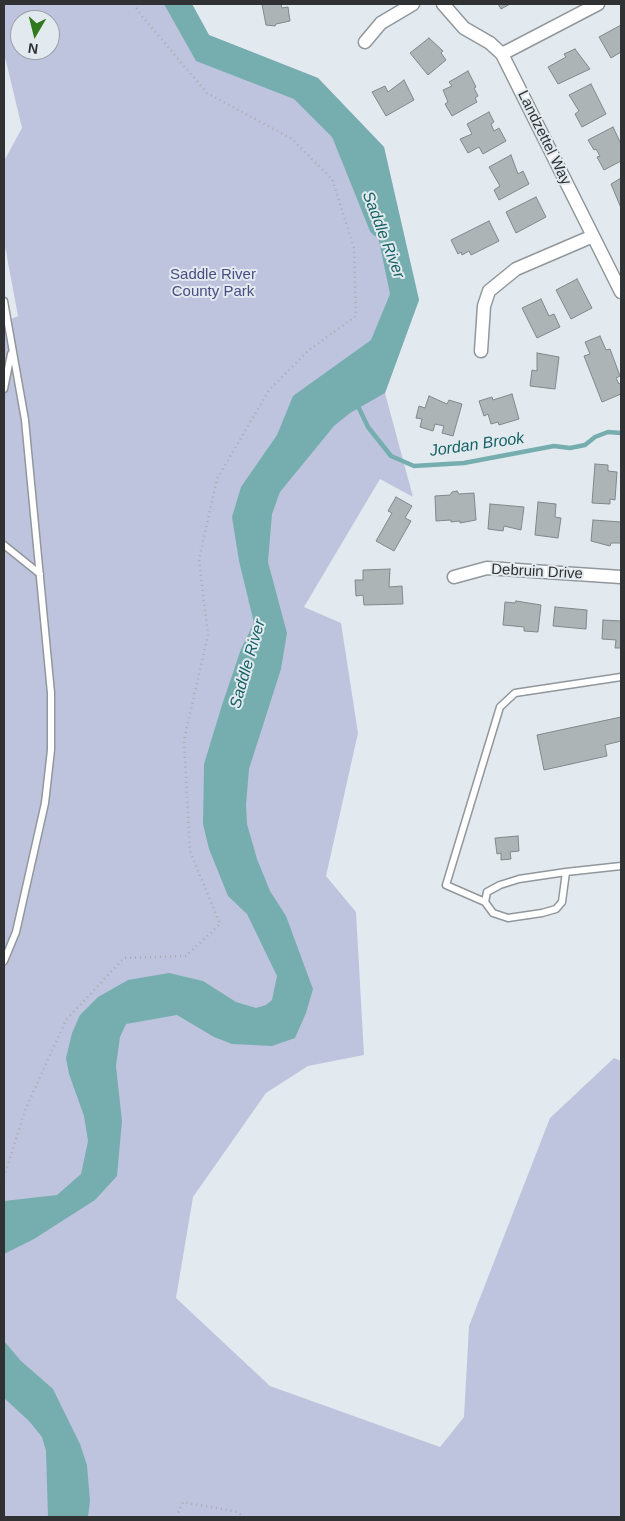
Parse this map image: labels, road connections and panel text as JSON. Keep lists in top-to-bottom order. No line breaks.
{"streets":{"street":["Landzettel Way","Debruin Drive"]},"water":["Saddle River","Jordan Brook"],"parks":["Saddle River County Park"],"north":"bottom"}
